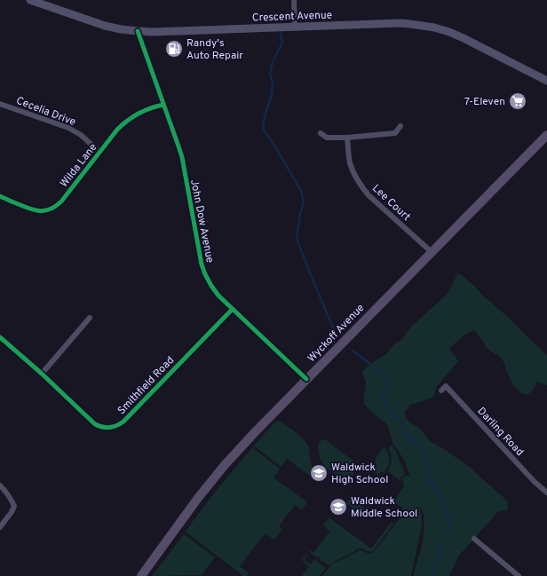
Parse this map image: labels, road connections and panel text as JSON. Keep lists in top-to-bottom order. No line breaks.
{"streets":{"main road":["Crescent Avenue","Wyckoff Avenue"],"street":["Cecelia Drive","Wilda Lane","Lee Court","John Dow Avenue","Smithfield Road","Darling Road"]},"crossings":[["Crescent Avenue","John Dow Avenue"],["Cecelia Drive","Wilda Lane"],["Wilda Lane","John Dow Avenue"],["Lee Court","Wyckoff Avenue"],["John Dow Avenue","Wyckoff Avenue"],["John Dow Avenue","Smithfield Road"]],"places":{"fuel station":["Randy's Auto Repair"],"supermarket":["7-Eleven"],"school or university":["Waldwick High School","Waldwick Middle School"]}}
